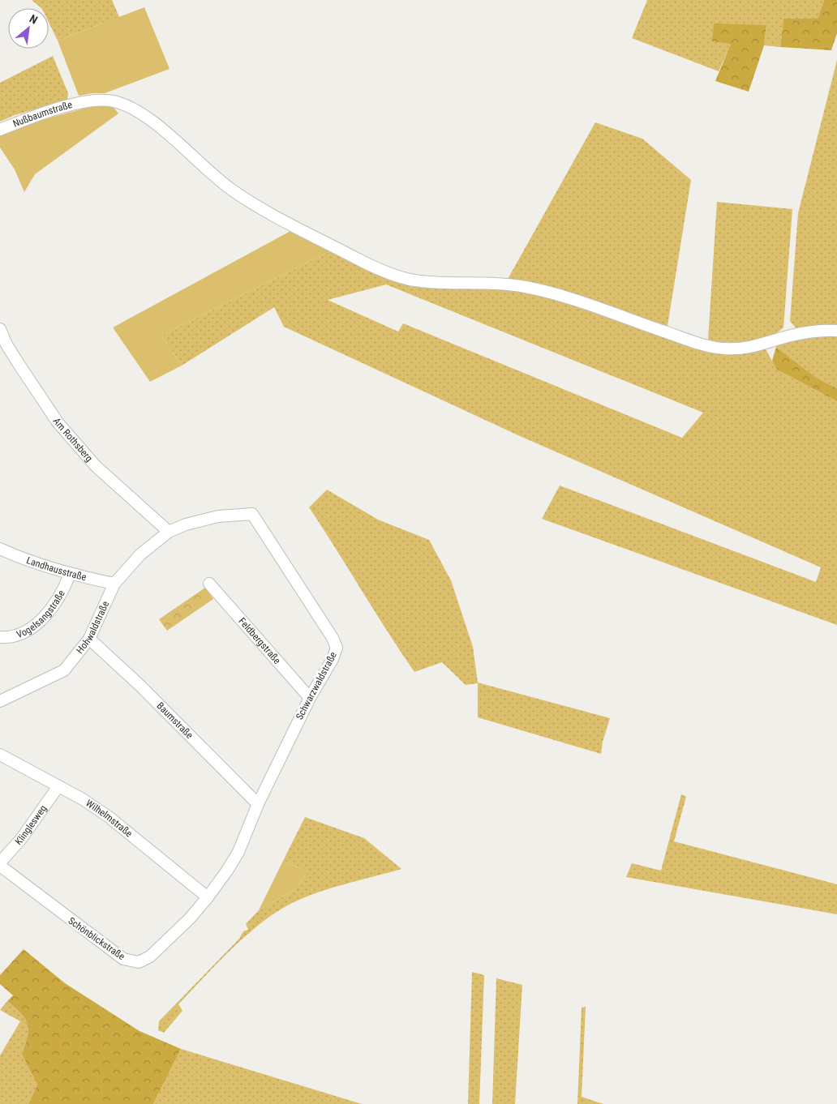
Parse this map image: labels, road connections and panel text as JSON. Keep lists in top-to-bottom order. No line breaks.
{"streets":{"street":["Nußbaumstraße","Am Rothsberg","Landhausstraße","Vogelsangstraße","Hohwaldstraße","Feldbergstraße","Schwarzwaldstraße","Baumstraße","Wilhelmstraße","Klinglesweg","Schönblickstraße"]},"crossings":[["Am Rothsberg","Hohwaldstraße"],["Am Rothsberg","Schwarzwaldstraße"],["Landhausstraße","Vogelsangstraße"],["Landhausstraße","Hohwaldstraße"],["Hohwaldstraße","Schwarzwaldstraße"],["Hohwaldstraße","Baumstraße"],["Feldbergstraße","Schwarzwaldstraße"],["Schwarzwaldstraße","Baumstraße"],["Schwarzwaldstraße","Wilhelmstraße"],["Schwarzwaldstraße","Schönblickstraße"],["Wilhelmstraße","Klinglesweg"],["Wilhelmstraße","Schönblickstraße"]],"north":"top right"}
